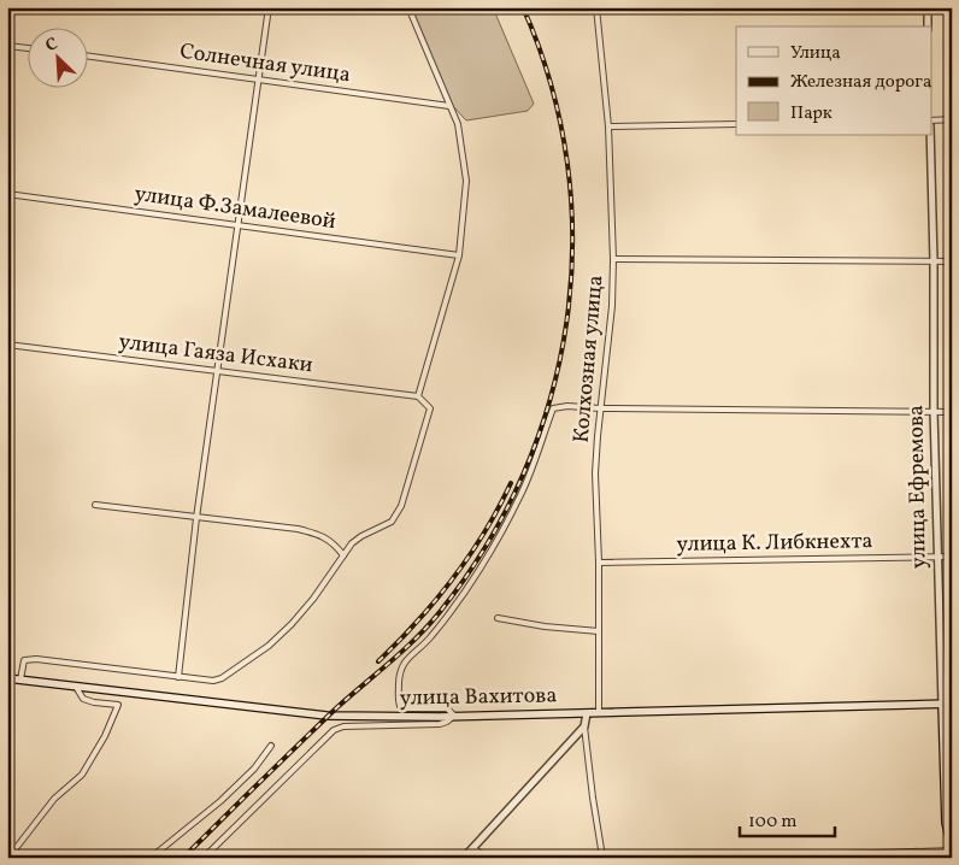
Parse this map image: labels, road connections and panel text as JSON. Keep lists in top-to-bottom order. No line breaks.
{"streets":{"main road":["улица Ефремова","улица Вахитова"],"street":["Солнечная улица","улица Ф.Замалеевой","улица Гаяза Исхаки","Колхозная улица","улица К. Либкнехта"]},"crossings":[["Колхозная улица","улица К. Либкнехта"],["Колхозная улица","улица Вахитова"],["улица Ефремова","улица К. Либкнехта"],["улица Ефремова","улица Вахитова"]],"legend":["Улица","Железная дорога","Парк"],"scale_bar":"100 m","north":"top left"}
